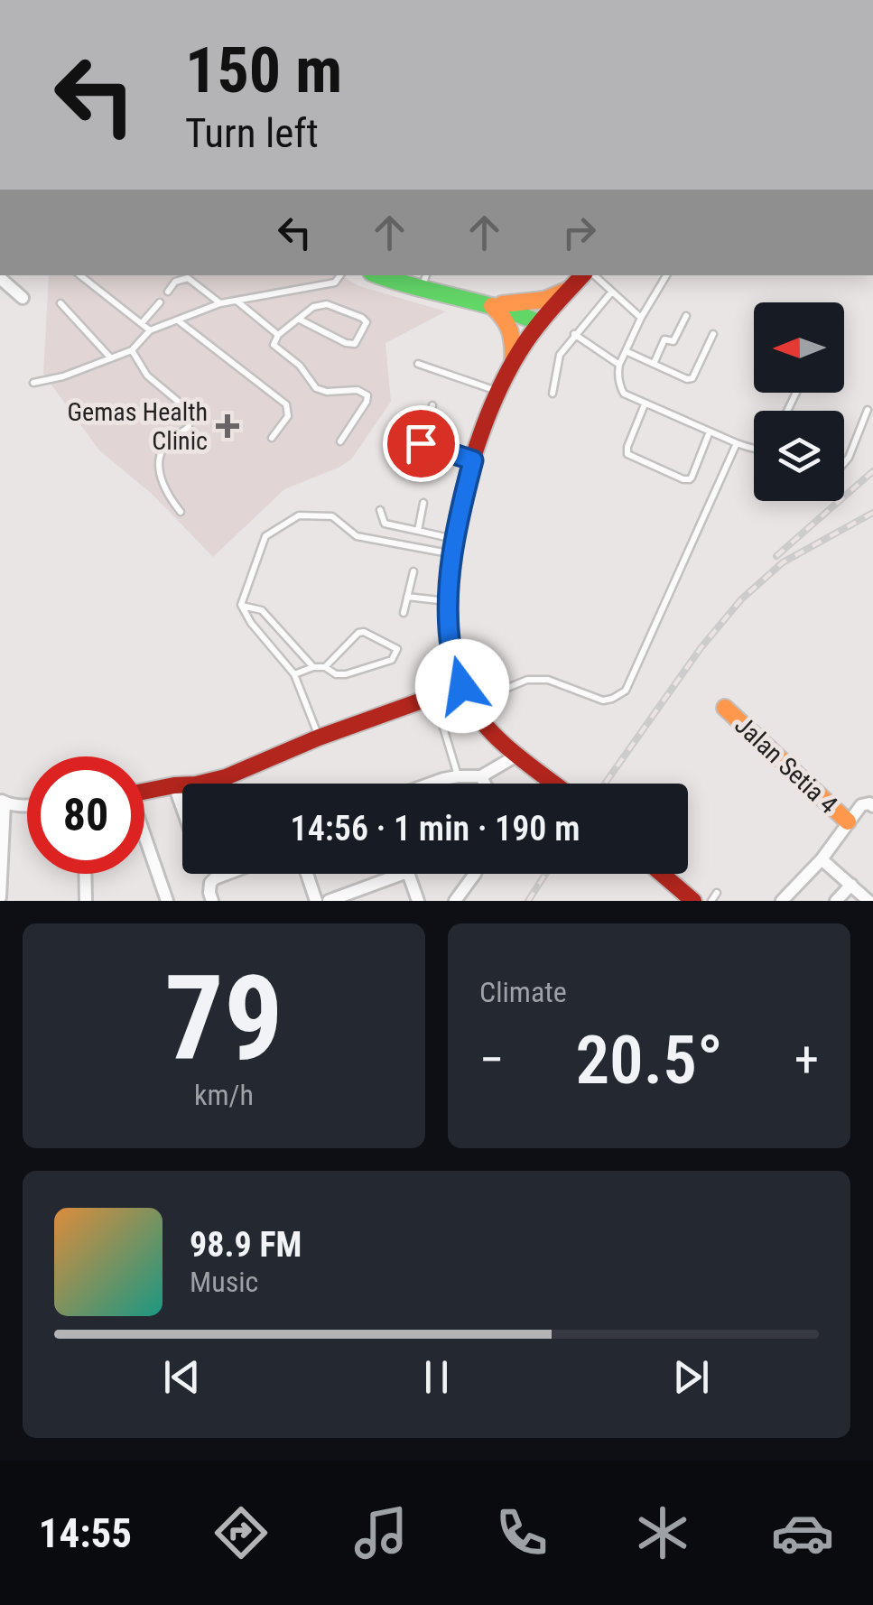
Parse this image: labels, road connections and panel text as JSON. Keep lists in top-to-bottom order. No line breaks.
{"streets":{"main road":["Jalan Setia 4"]},"places":{"health":["Gemas Health Clinic"]},"north":"left","page":{"turn":["150 m","Turn left"],"limit":"80","trip":"14:56 · 1 min · 190 m","tile":[["79","km/h"],"Climate"],"heat":["−","20.5°","+"],"song":["98.9 FM","Music"],"tabs":"14:55"}}
